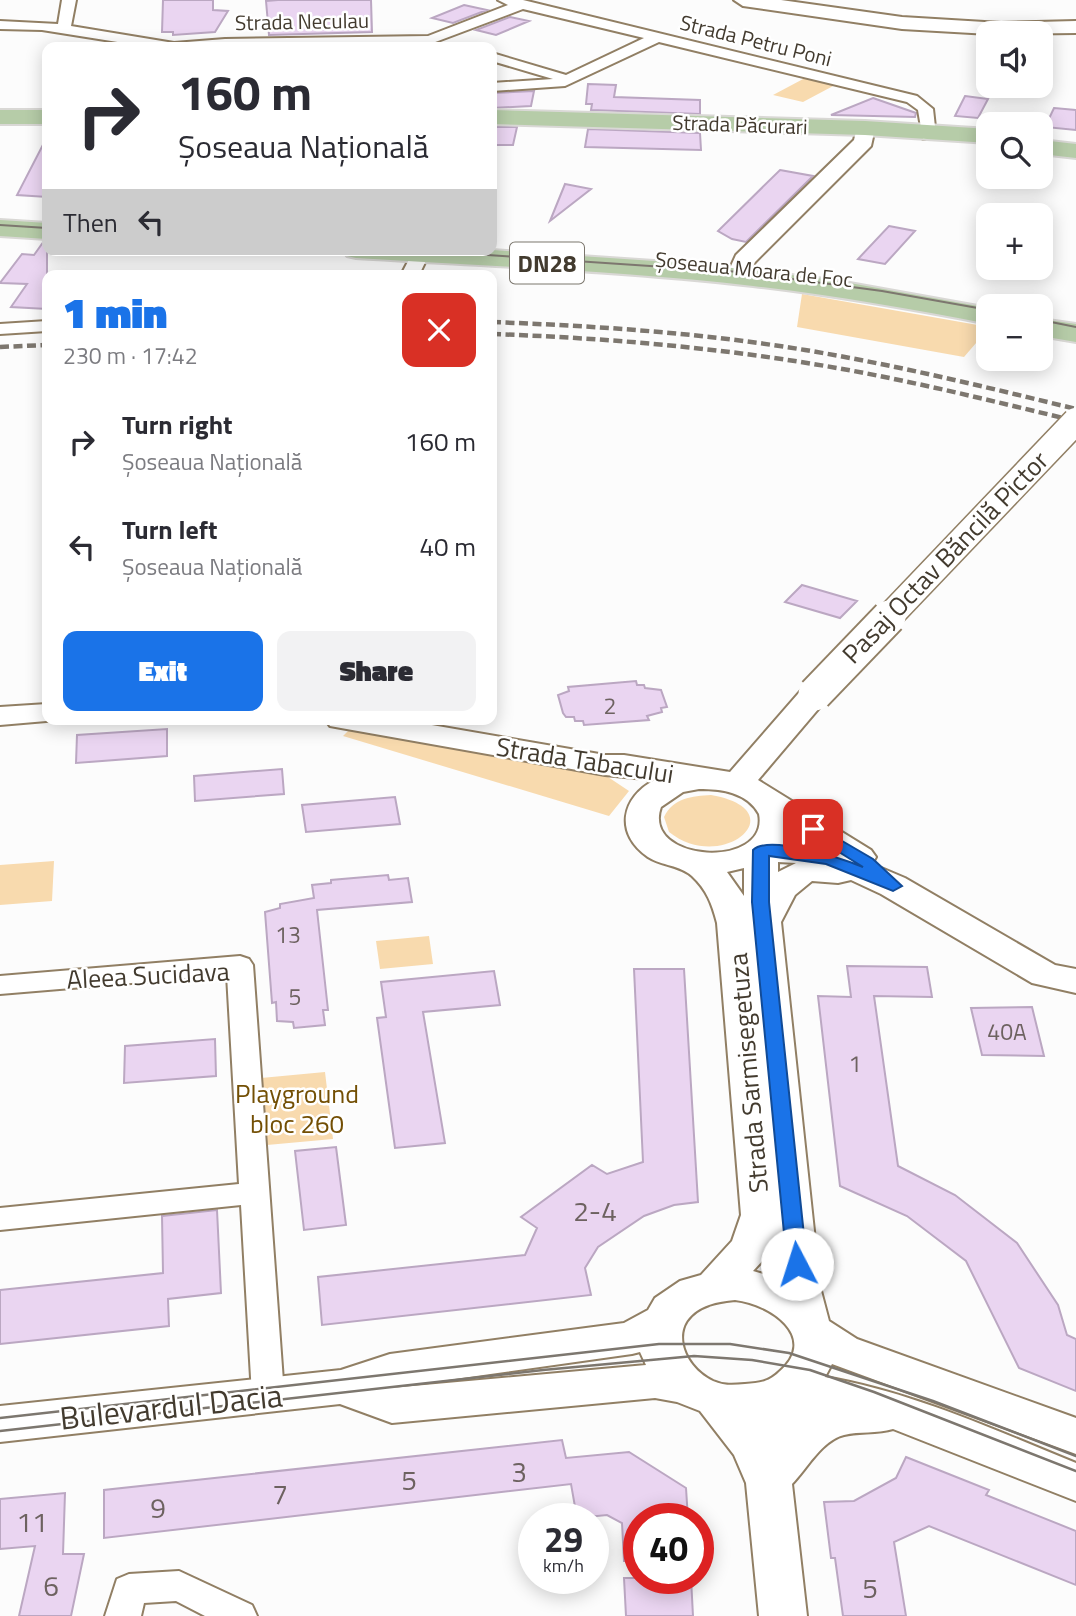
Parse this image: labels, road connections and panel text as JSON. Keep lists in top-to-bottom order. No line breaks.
{"streets":{"main road":["Strada Păcurari","DN28","Șoseaua Moara de Foc"],"street":["Strada Neculau","Strada Petru Poni","Pasaj Octav Băncilă Pictor","Strada Tabacului","Aleea Sucidava","Strada Sarmisegetuza","Bulevardul Dacia"]},"crossings":[["Strada Neculau","Strada Petru Poni"],["Strada Petru Poni","Strada Păcurari"],["DN28","Șoseaua Moara de Foc"],["Pasaj Octav Băncilă Pictor","Strada Tabacului"],["Pasaj Octav Băncilă Pictor","Strada Sarmisegetuza"],["Strada Tabacului","Strada Sarmisegetuza"],["Aleea Sucidava","Bulevardul Dacia"]],"parks":["Playground bloc 260"],"house_numbers":["2","13","5","40A","1","2-4","3","5","7","9","11","6","5"],"page":{"map_buttons":["+","−"],"turn":["160 m","Șoseaua Națională"],"then":"Then","heading":["1 min","230 m · 17:42"],"list":[{"name":"Turn right","note":"Șoseaua Națională","value":"160 m"},{"name":"Turn left","note":"Șoseaua Națională","value":"40 m"}],"buttons":["Exit","Share"],"speed":"29 km/h","limit":"40"}}
